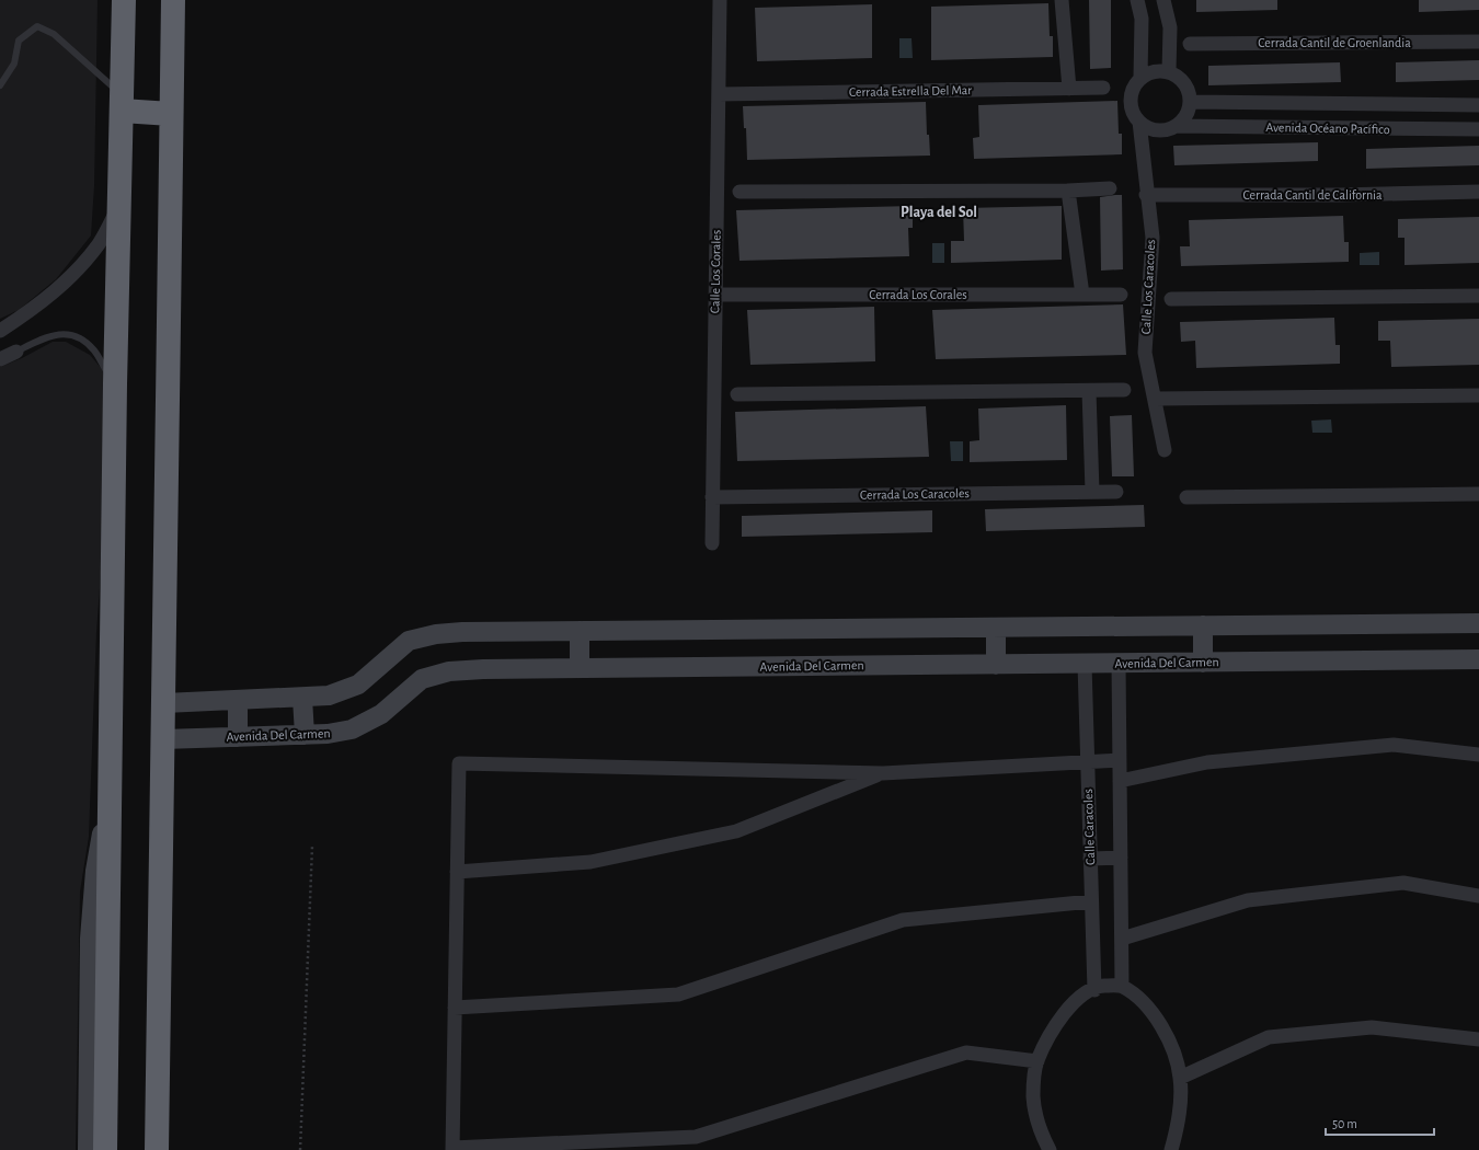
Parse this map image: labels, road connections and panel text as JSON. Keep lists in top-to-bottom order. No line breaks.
{"streets":{"main road":["Avenida Del Carmen"],"street":["Cerrada Cantil de Groenlandia","Cerrada Estrella Del Mar","Avenida Océano Pacífico","Cerrada Cantil de California","Calle Los Corales","Calle Los Caracoles","Cerrada Los Corales","Cerrada Los Caracoles","Calle Caracoles"]},"crossings":[["Cerrada Estrella Del Mar","Calle Los Corales"],["Avenida Océano Pacífico","Calle Los Caracoles"],["Cerrada Cantil de California","Calle Los Caracoles"],["Calle Los Corales","Cerrada Los Corales"],["Calle Los Corales","Cerrada Los Caracoles"],["Avenida Del Carmen","Calle Caracoles"]],"districts":["Playa del Sol"],"scale_bar":"50 m"}
